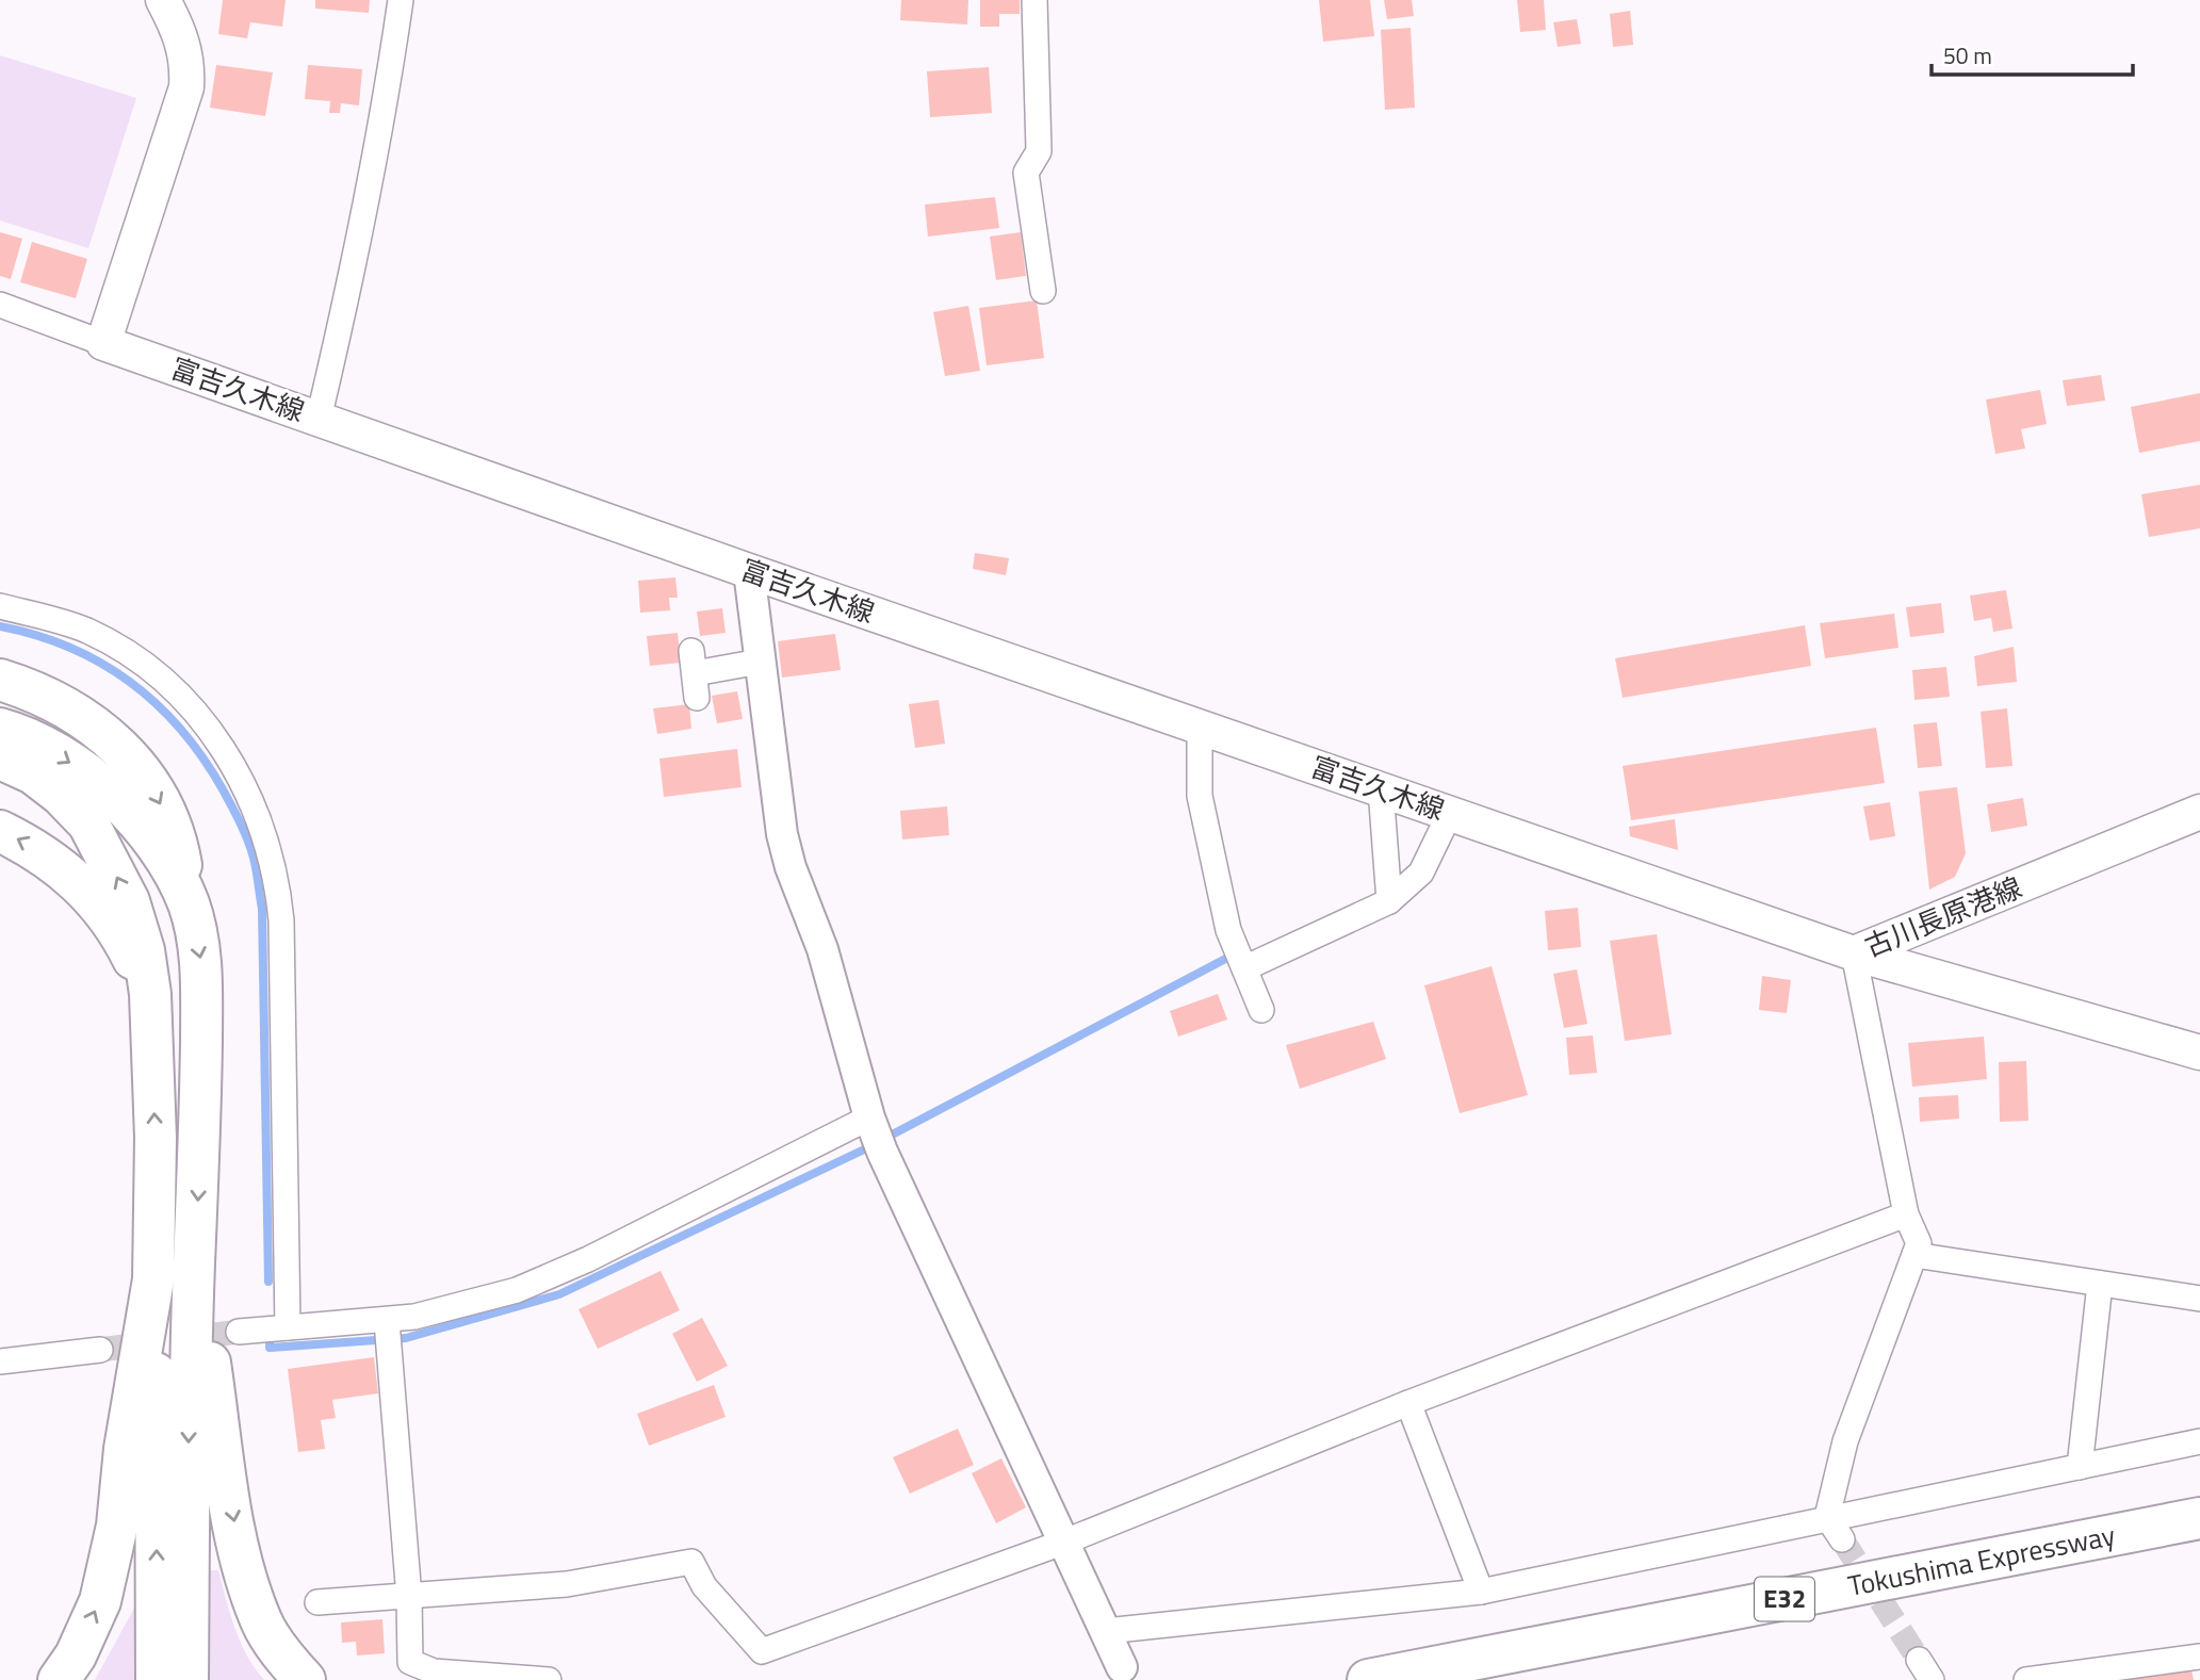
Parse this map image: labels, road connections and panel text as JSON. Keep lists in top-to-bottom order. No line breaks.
{"streets":{"highway":["Tokushima Expressway","E32"],"main road":["富吉久木線","古川長原港線"]},"crossings":[["富吉久木線","古川長原港線"]],"scale_bar":"50 m"}
